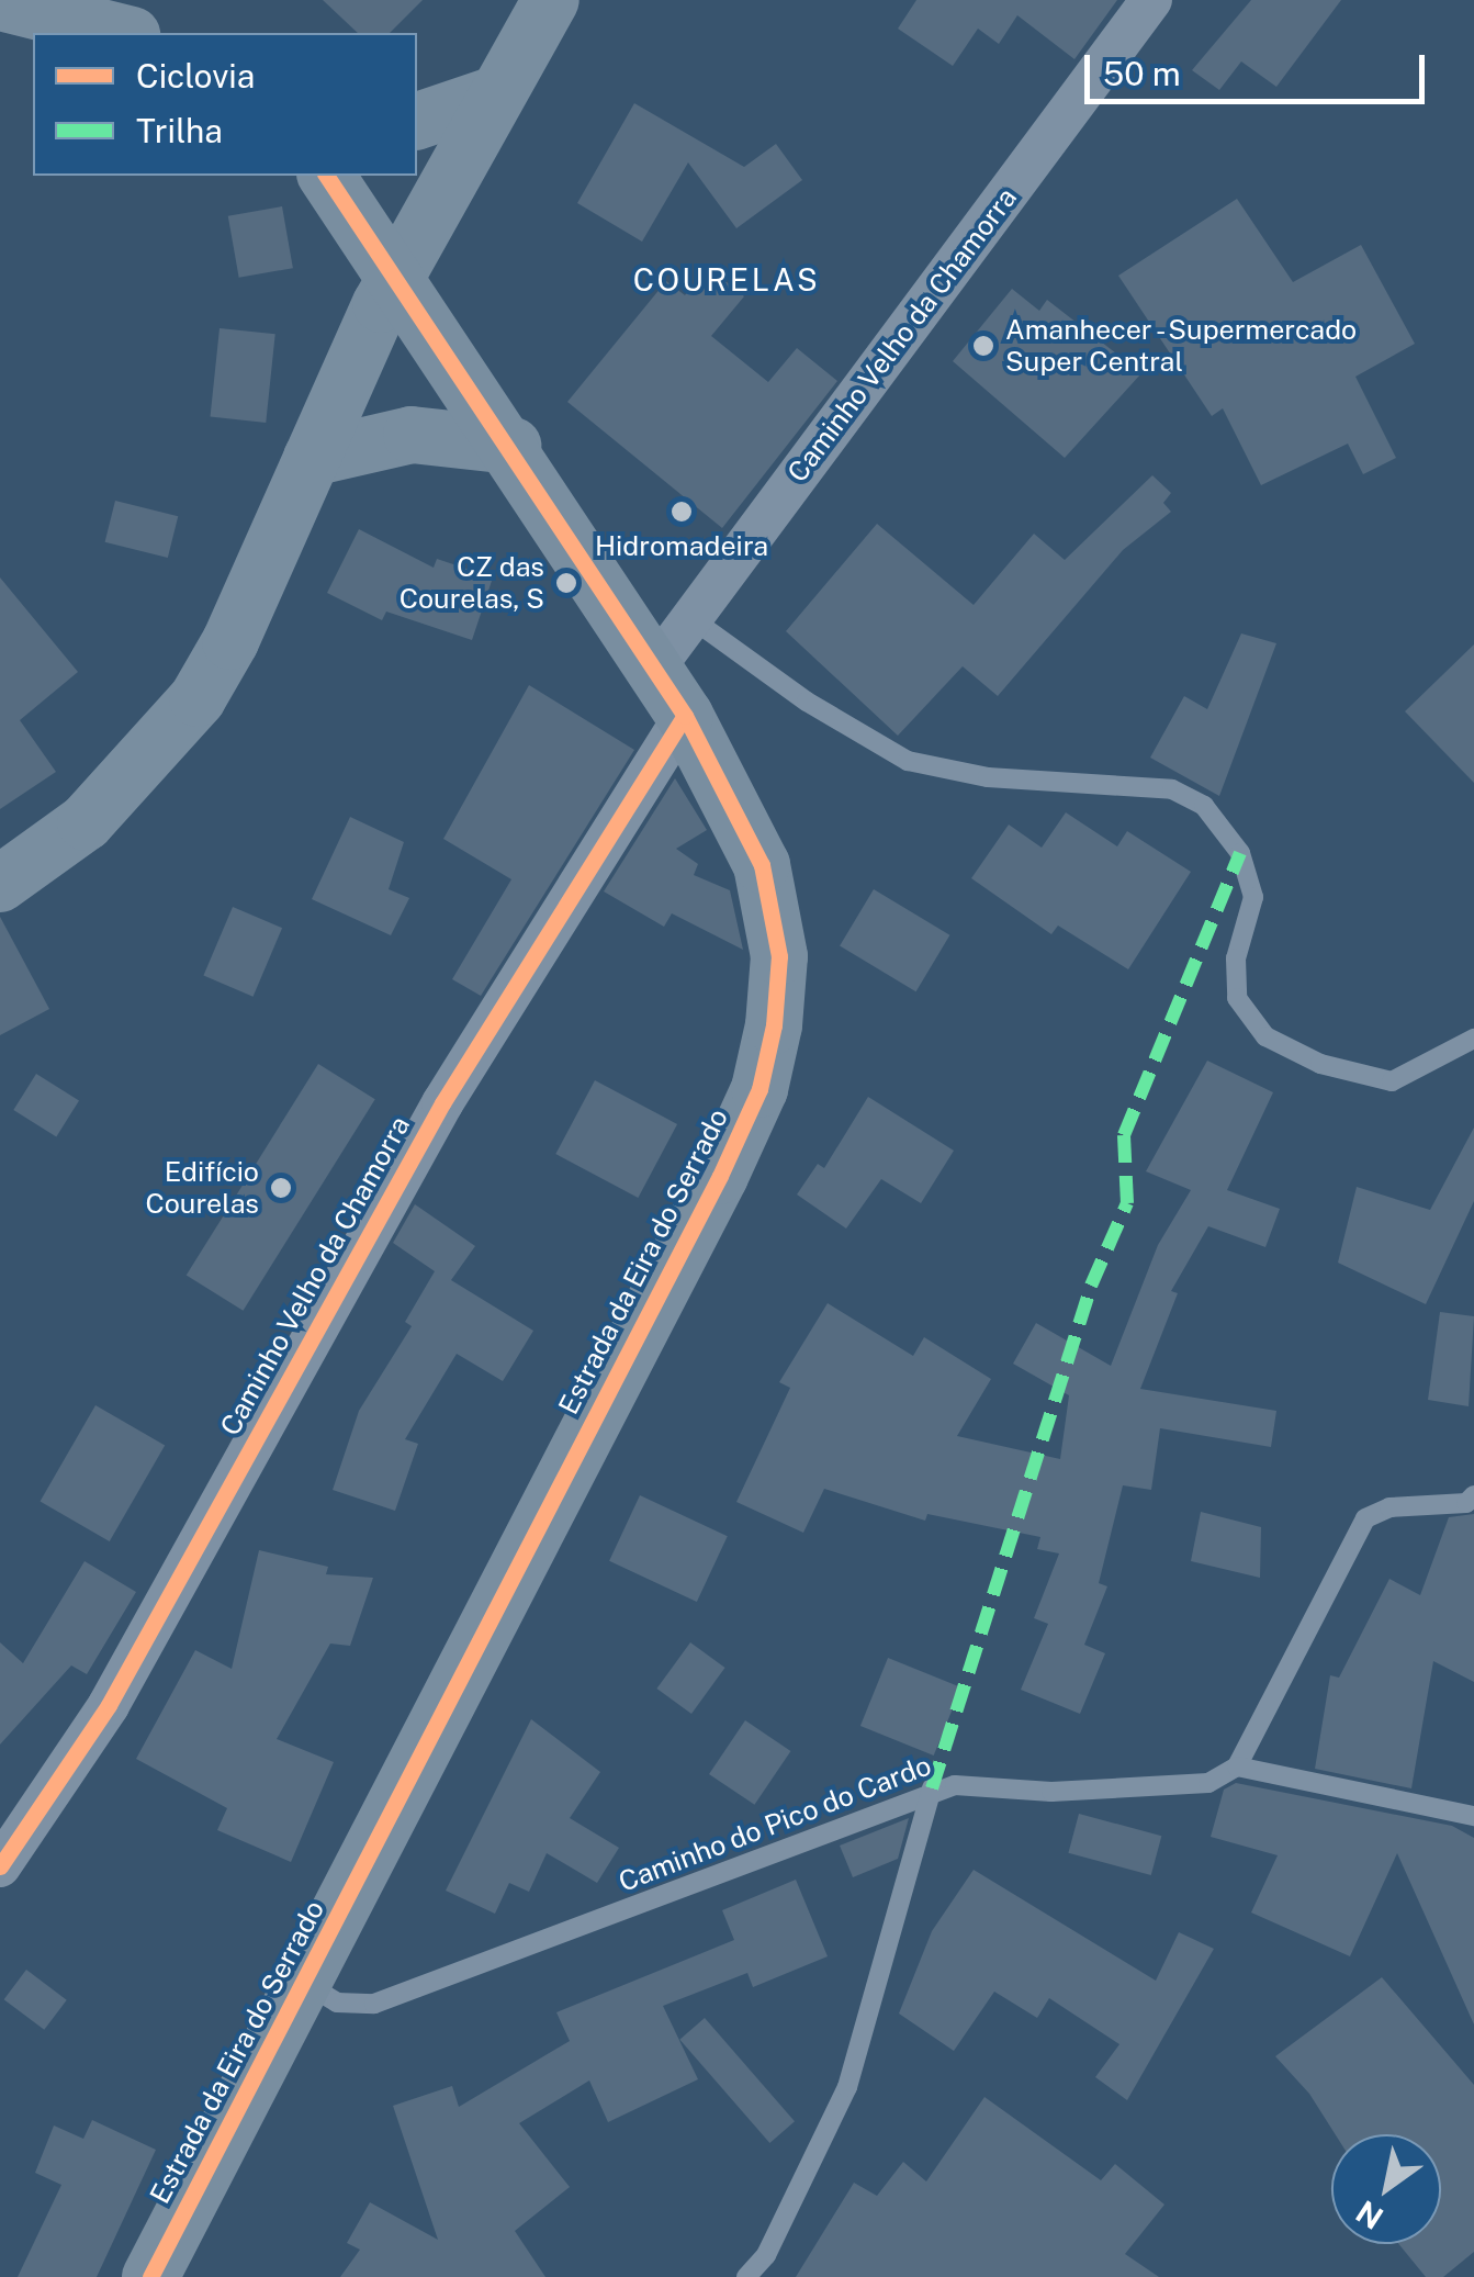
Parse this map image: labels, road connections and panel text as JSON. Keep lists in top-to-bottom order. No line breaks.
{"streets":{"main road":["Estrada da Eira do Serrado"],"street":["Caminho Velho da Chamorra"],"lane":["Caminho do Pico do Cardo"]},"crossings":[["Caminho Velho da Chamorra","Estrada da Eira do Serrado"],["Estrada da Eira do Serrado","Caminho do Pico do Cardo"]],"districts":["COURELAS"],"places":["Amanhecer - Supermercado Super Central","Hidromadeira","CZ das Courelas, S","Edifício Courelas"],"legend":["Ciclovia","Trilha"],"scale_bar":"50 m","north":"bottom left"}
